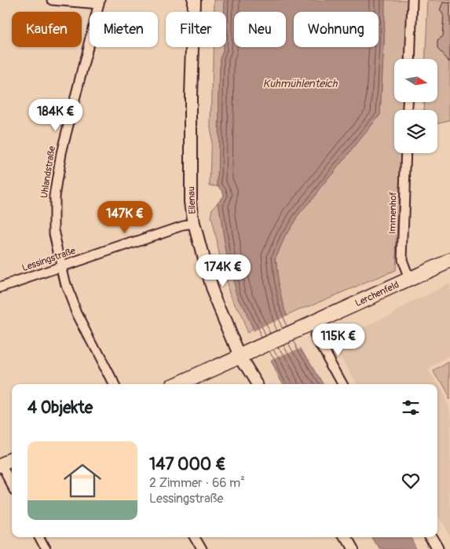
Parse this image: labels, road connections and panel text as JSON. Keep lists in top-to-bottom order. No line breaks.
{"streets":{"main road":["Lerchenfeld"],"street":["Uhlandstraße","Eilenau","Immenhof","Lessingstraße"]},"crossings":[["Uhlandstraße","Lessingstraße"],["Eilenau","Lessingstraße"],["Eilenau","Lerchenfeld"],["Immenhof","Lerchenfeld"]],"water":["Kuhmühlenteich"],"north":"right","page":{"chip":["Kaufen","Mieten","Filter","Neu","Wohnung"],"price":["184K €","147K €","174K €","115K €"],"heading":"4 Objekte","list":[{"name":"147 000 €","note":"2 Zimmer · 66 m² · Lessingstraße"}]}}
